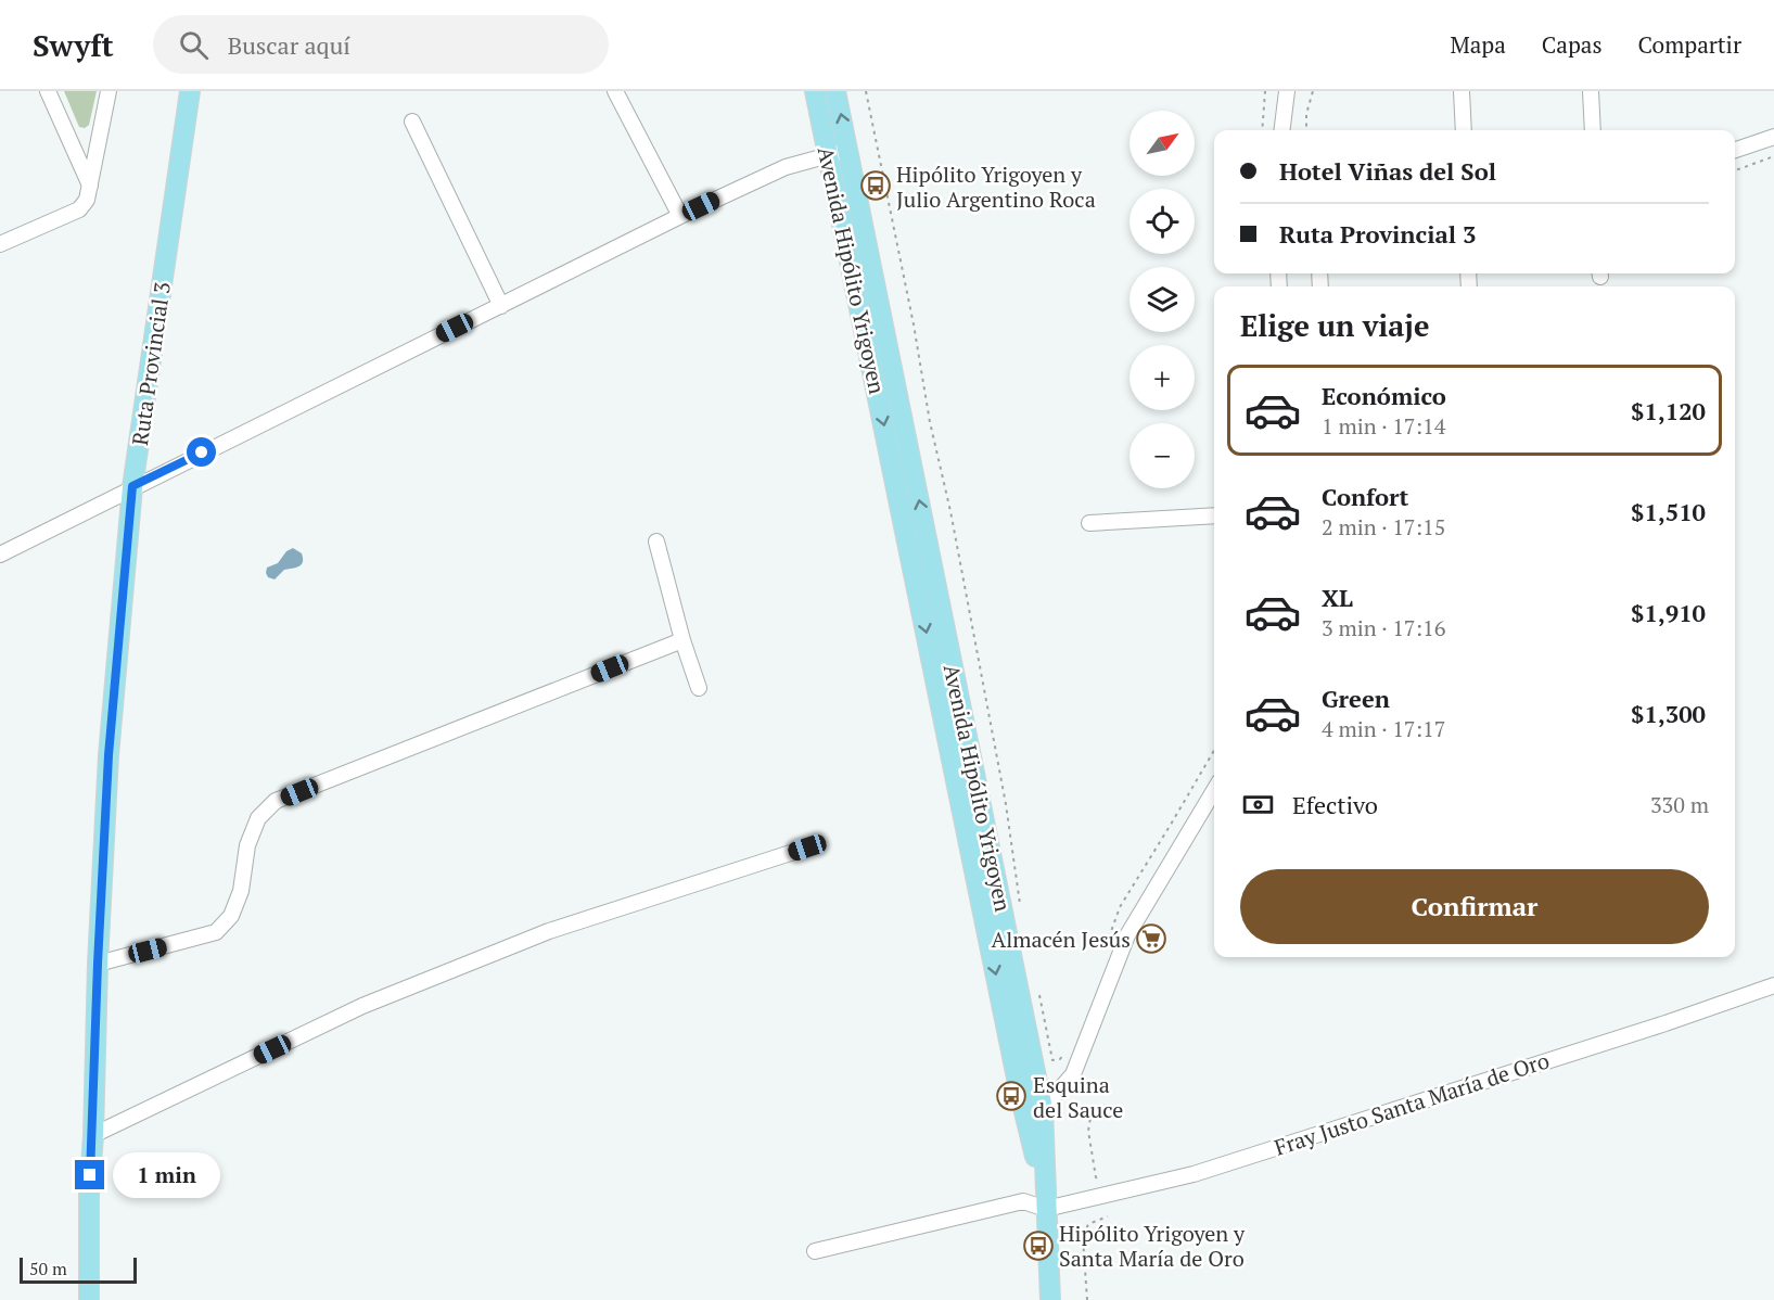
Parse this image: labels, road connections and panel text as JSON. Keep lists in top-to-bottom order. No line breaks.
{"streets":{"main road":["Avenida Hipólito Yrigoyen","Ruta Provincial 3"],"street":["Fray Justo Santa María de Oro"]},"crossings":[["Avenida Hipólito Yrigoyen","Fray Justo Santa María de Oro"]],"places":{"bus stop":["Hipólito Yrigoyen y Julio Argentino Roca","Esquina del Sauce","Hipólito Yrigoyen y Santa María de Oro"],"supermarket":["Almacén Jesús"]},"scale_bar":"50 m","north":"top right","page":{"header":"Swyft","search":"Buscar aquí","nav":["Mapa","Capas","Compartir"],"map_buttons":["+","−"],"banner":["Hotel Viñas del Sol","Ruta Provincial 3"],"heading":"Elige un viaje","list":[{"name":"Económico","note":"1 min · 17:14","value":"$1,120"},{"name":"Confort","note":"2 min · 17:15","value":"$1,510"},{"name":"XL","note":"3 min · 17:16","value":"$1,910"},{"name":"Green","note":"4 min · 17:17","value":"$1,300"}],"pay":["Efectivo","330 m"],"buttons":"Confirmar","bubble":"1 min","scale":"50 m"}}
